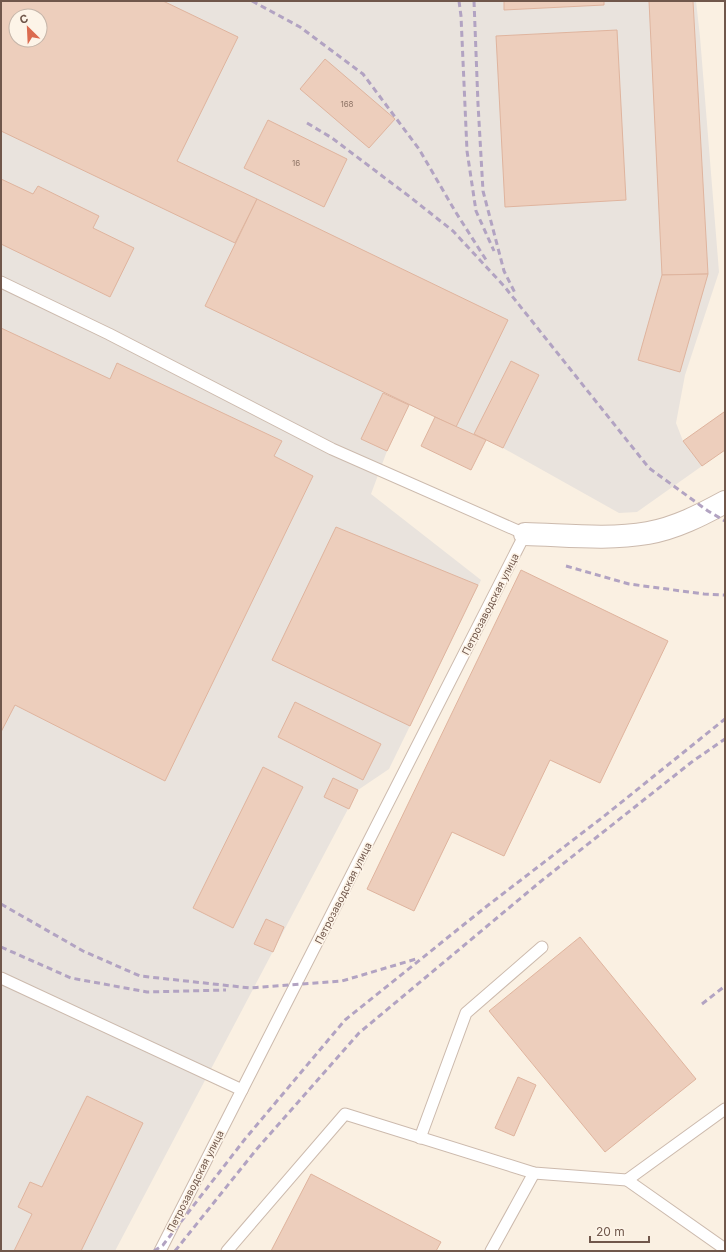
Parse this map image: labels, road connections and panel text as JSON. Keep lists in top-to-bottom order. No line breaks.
{"streets":{"lane":["Петрозаводская улица"]},"house_numbers":["168","16"],"scale_bar":"20 m","north":"top left"}
